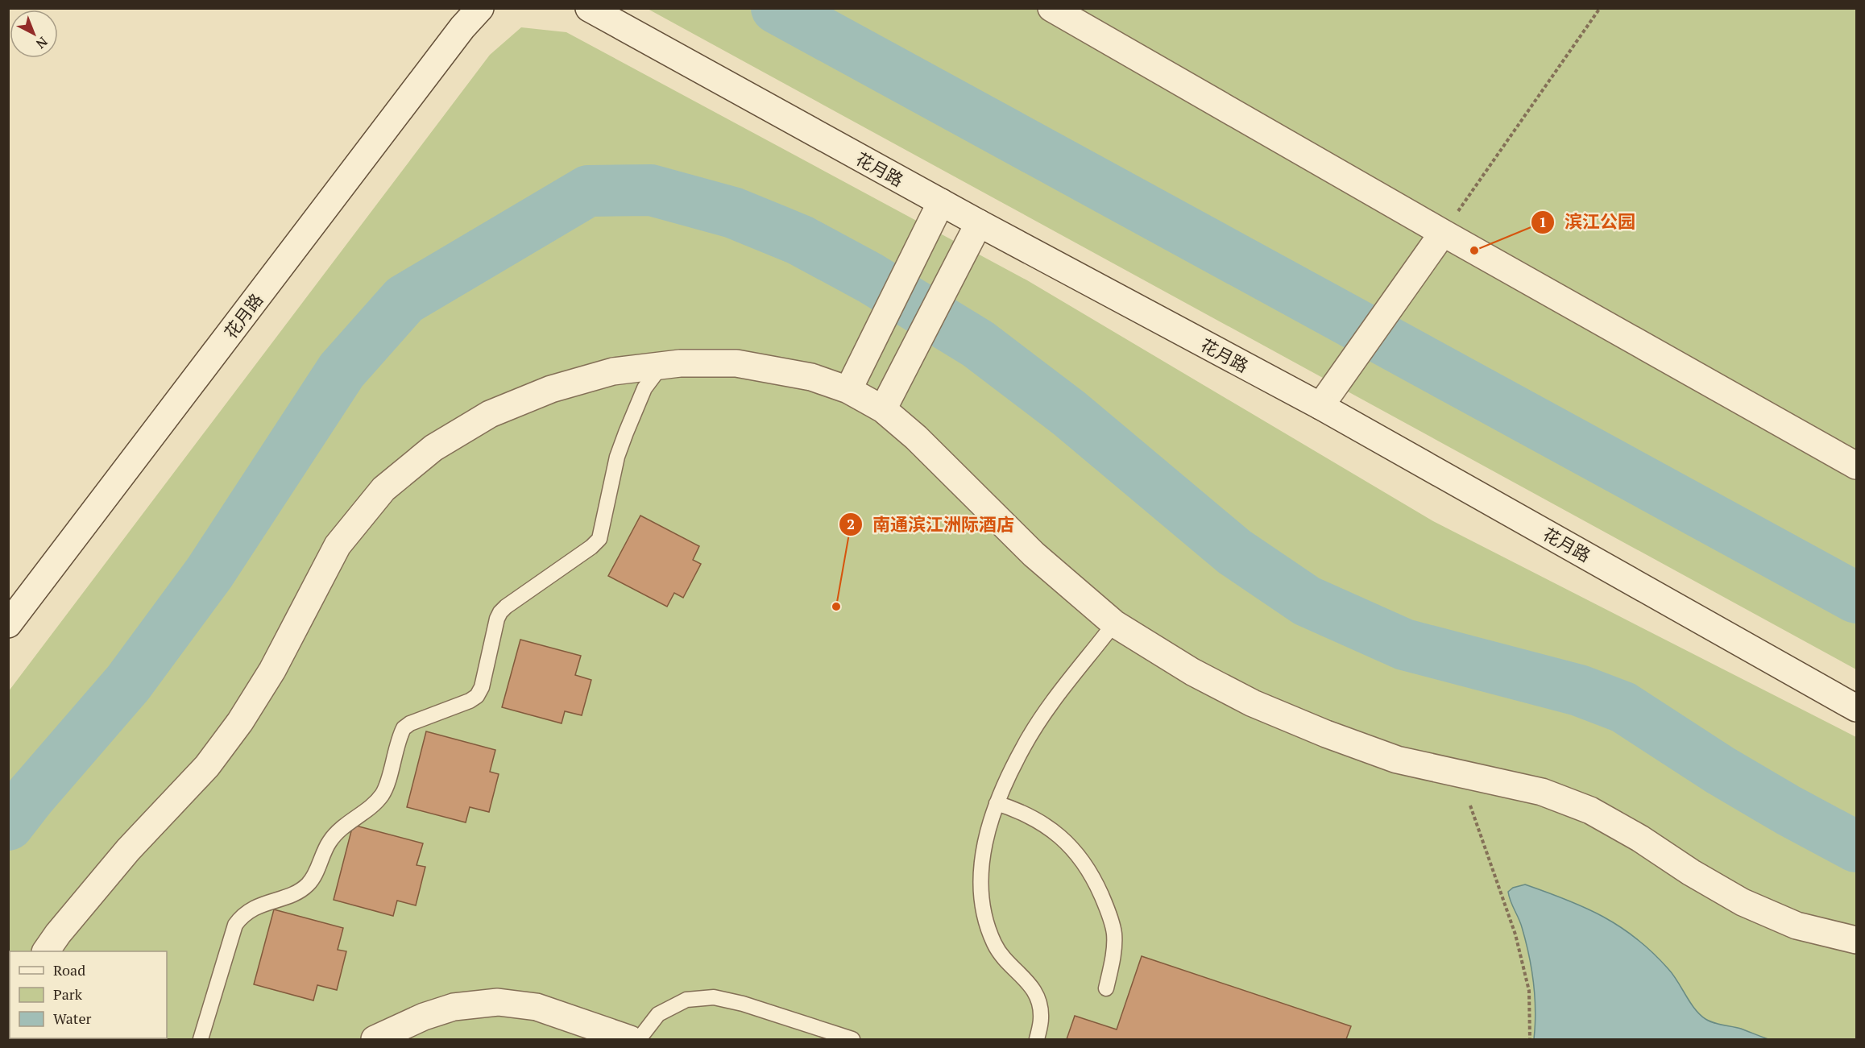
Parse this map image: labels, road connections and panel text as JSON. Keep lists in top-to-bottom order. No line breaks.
{"streets":{"street":["花月路"]},"places":["滨江公园","南通滨江洲际酒店"],"legend":["Road","Park","Water"],"north":"bottom right"}
